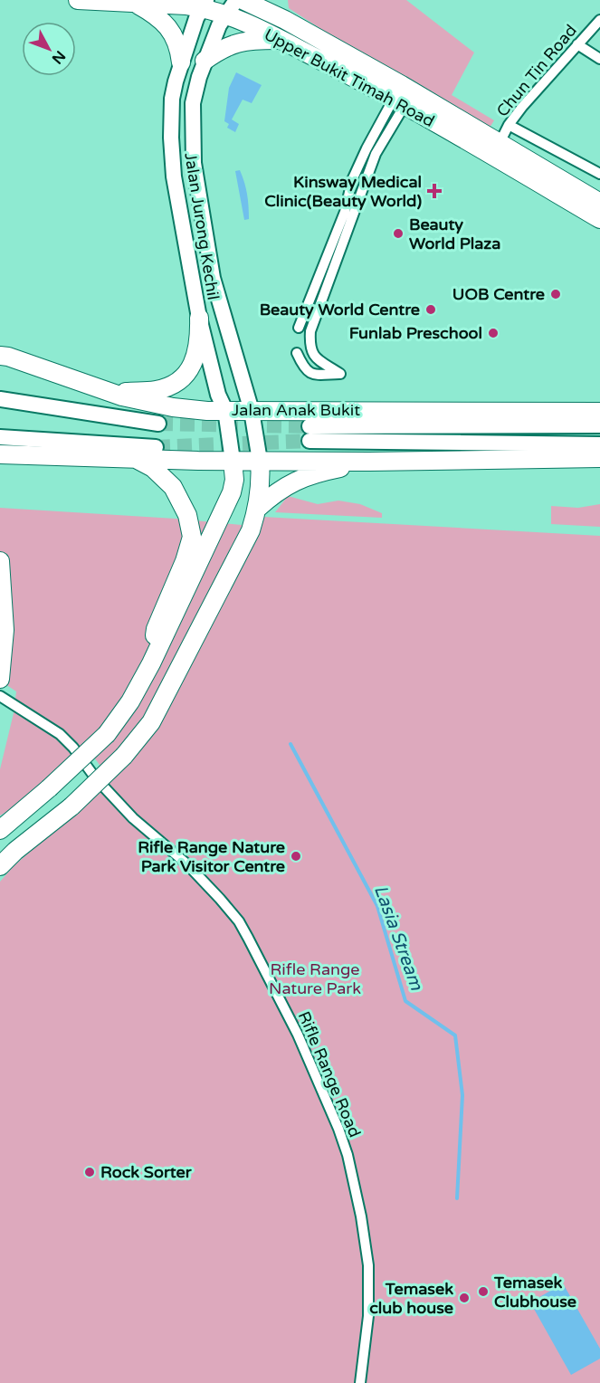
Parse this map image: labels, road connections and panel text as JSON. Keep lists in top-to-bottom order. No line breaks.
{"streets":{"highway":["Upper Bukit Timah Road","Jalan Anak Bukit"],"main road":["Jalan Jurong Kechil"],"street":["Chun Tin Road","Rifle Range Road"]},"crossings":[["Chun Tin Road","Upper Bukit Timah Road"],["Upper Bukit Timah Road","Jalan Jurong Kechil"],["Jalan Jurong Kechil","Jalan Anak Bukit"]],"water":["Lasia Stream"],"parks":["Rifle Range Nature Park"],"places":{"health":["Kinsway Medical Clinic(Beauty World)"],"other":["Beauty World Plaza","UOB Centre","Beauty World Centre","Funlab Preschool","Rifle Range Nature Park Visitor Centre","Rock Sorter","Temasek Clubhouse","Temasek club house"]},"north":"bottom right"}
